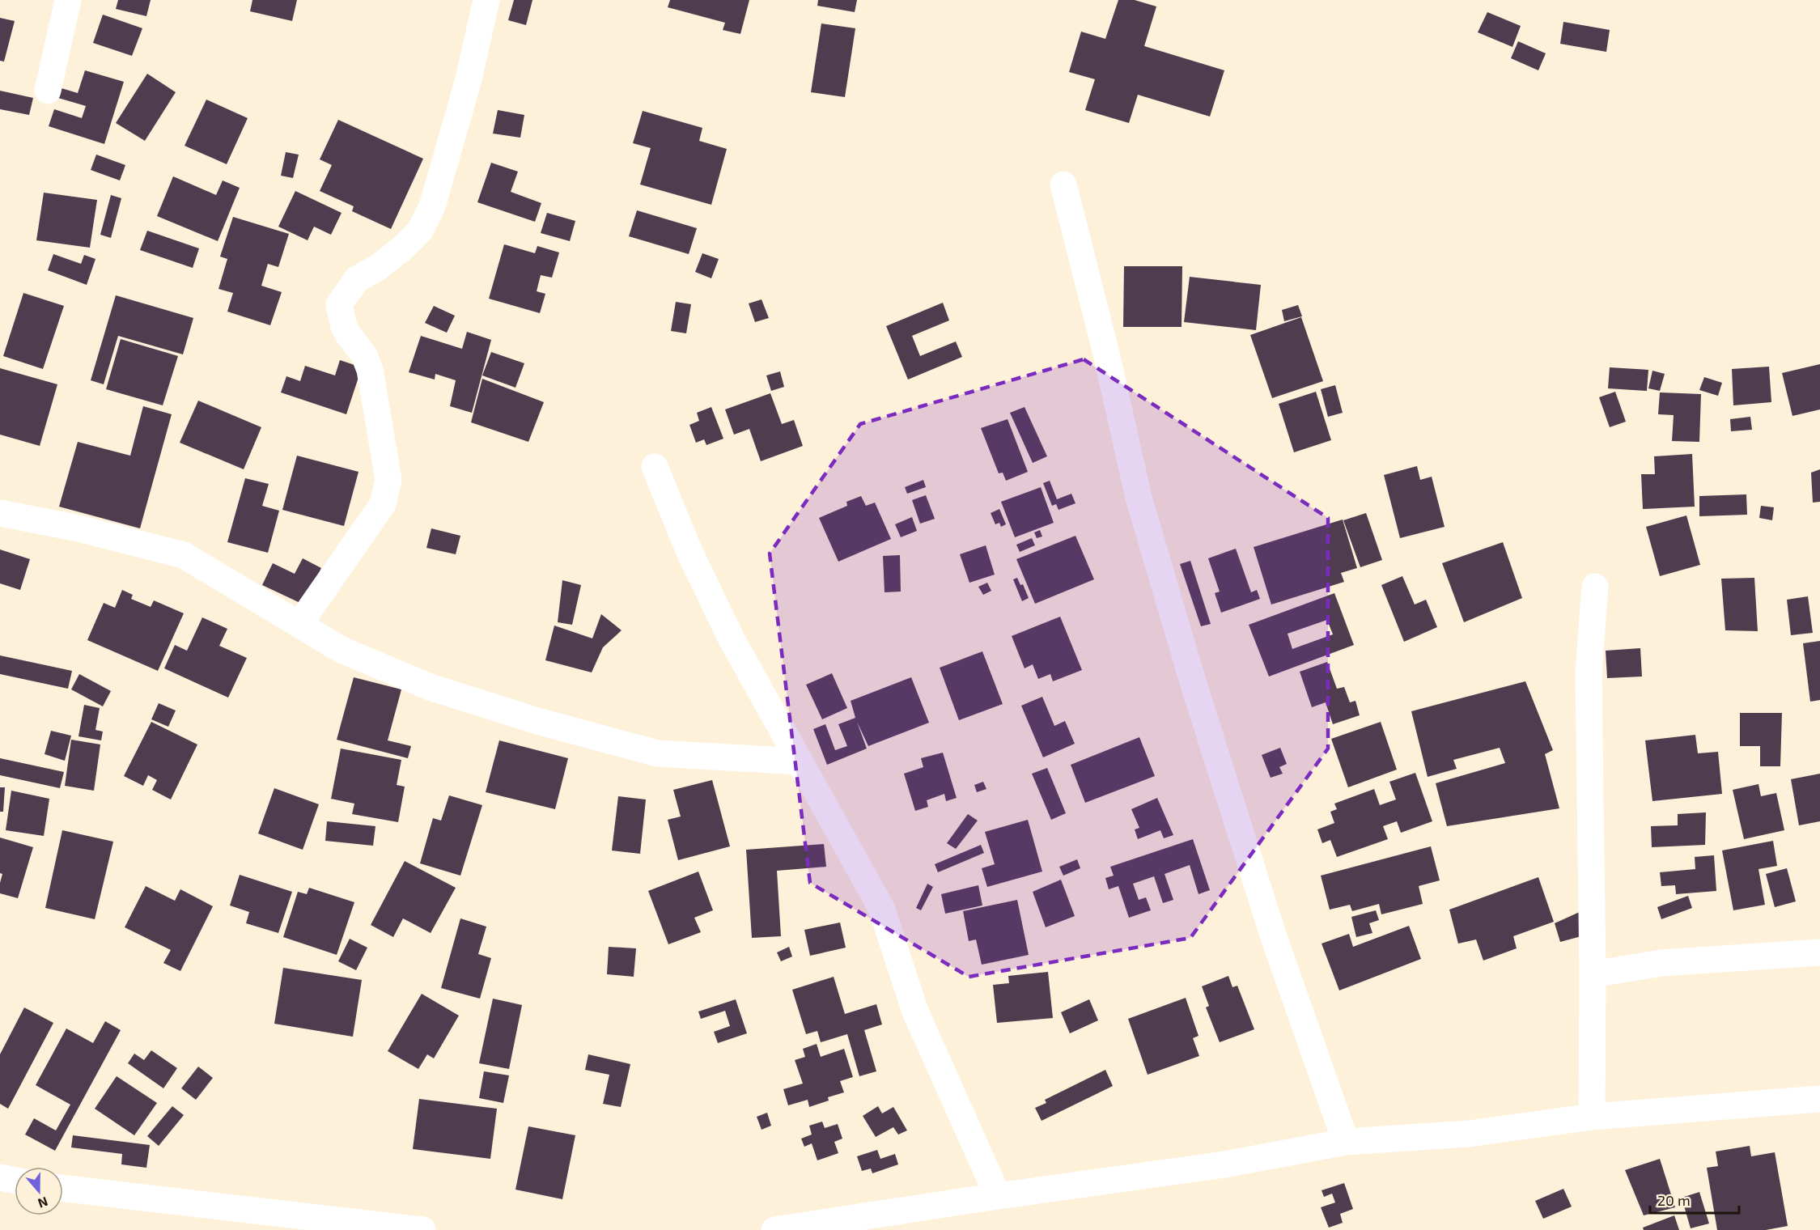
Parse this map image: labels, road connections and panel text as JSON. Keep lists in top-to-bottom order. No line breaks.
{"scale_bar":"20 m","north":"bottom"}
